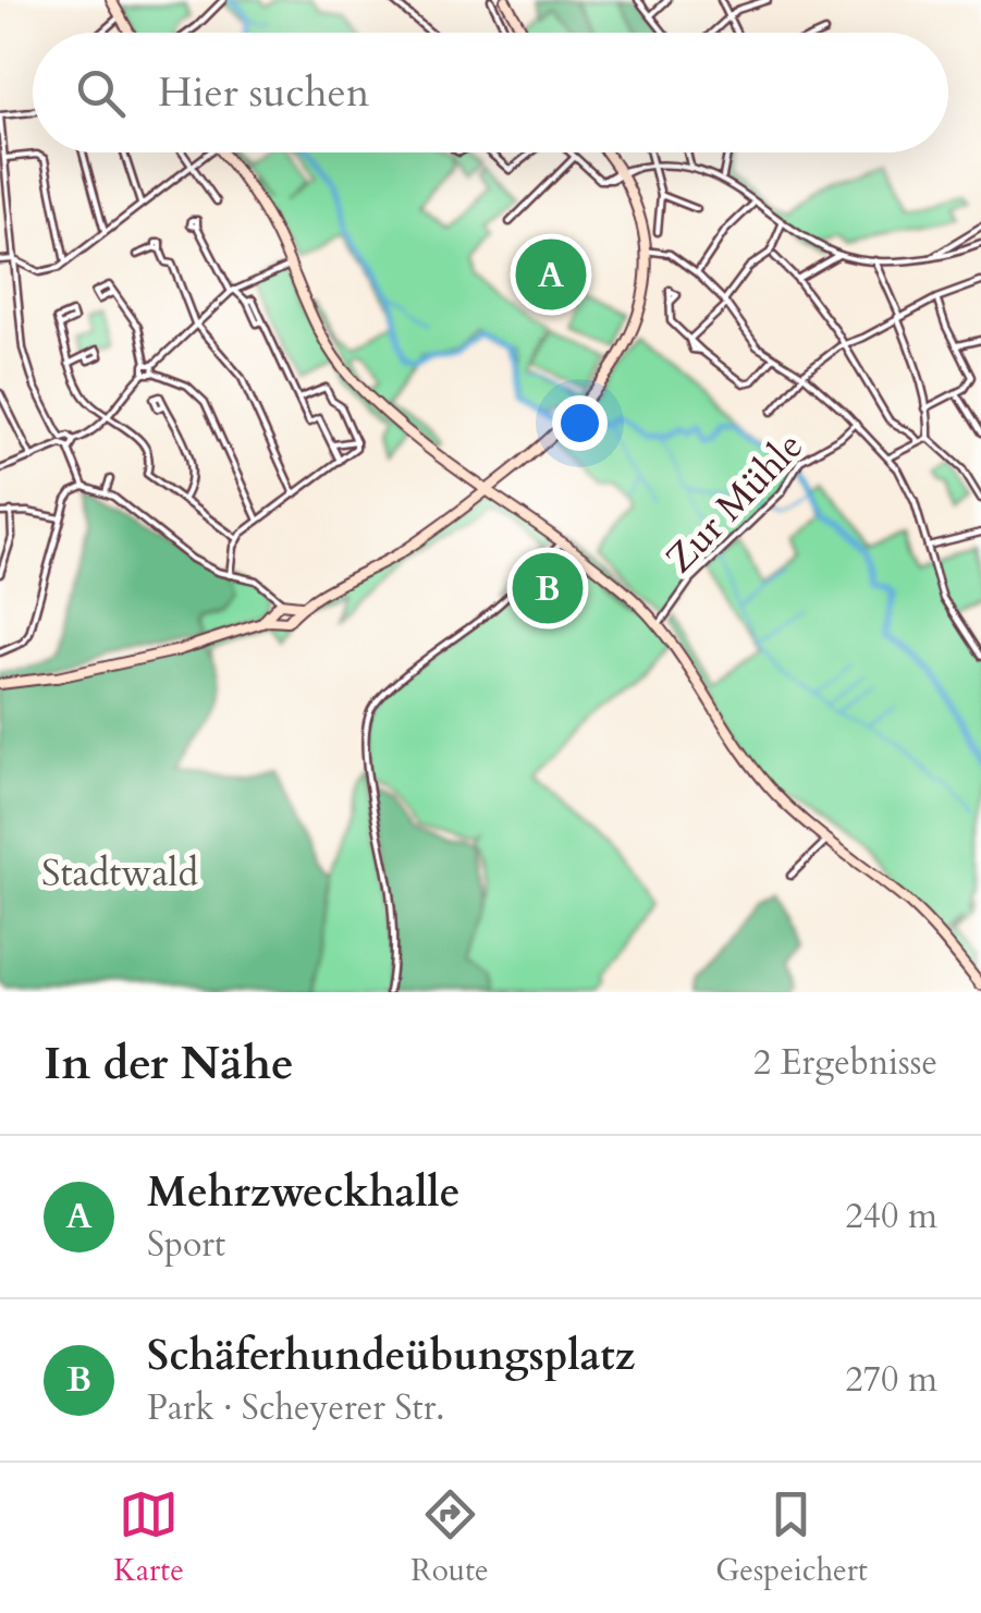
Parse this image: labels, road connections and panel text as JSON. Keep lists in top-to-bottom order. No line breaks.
{"streets":{"street":["Zur Mühle"]},"parks":["Stadtwald"],"page":{"search":"Hier suchen","pins":["A","B"],"heading":["In der Nähe","2 Ergebnisse"],"list":[{"mark":"A","name":"Mehrzweckhalle","note":"Sport","value":"240 m"},{"mark":"B","name":"Schäferhundeübungsplatz","note":"Park · Scheyerer Str.","value":"270 m"}],"nav":["Karte","Route","Gespeichert"]}}
